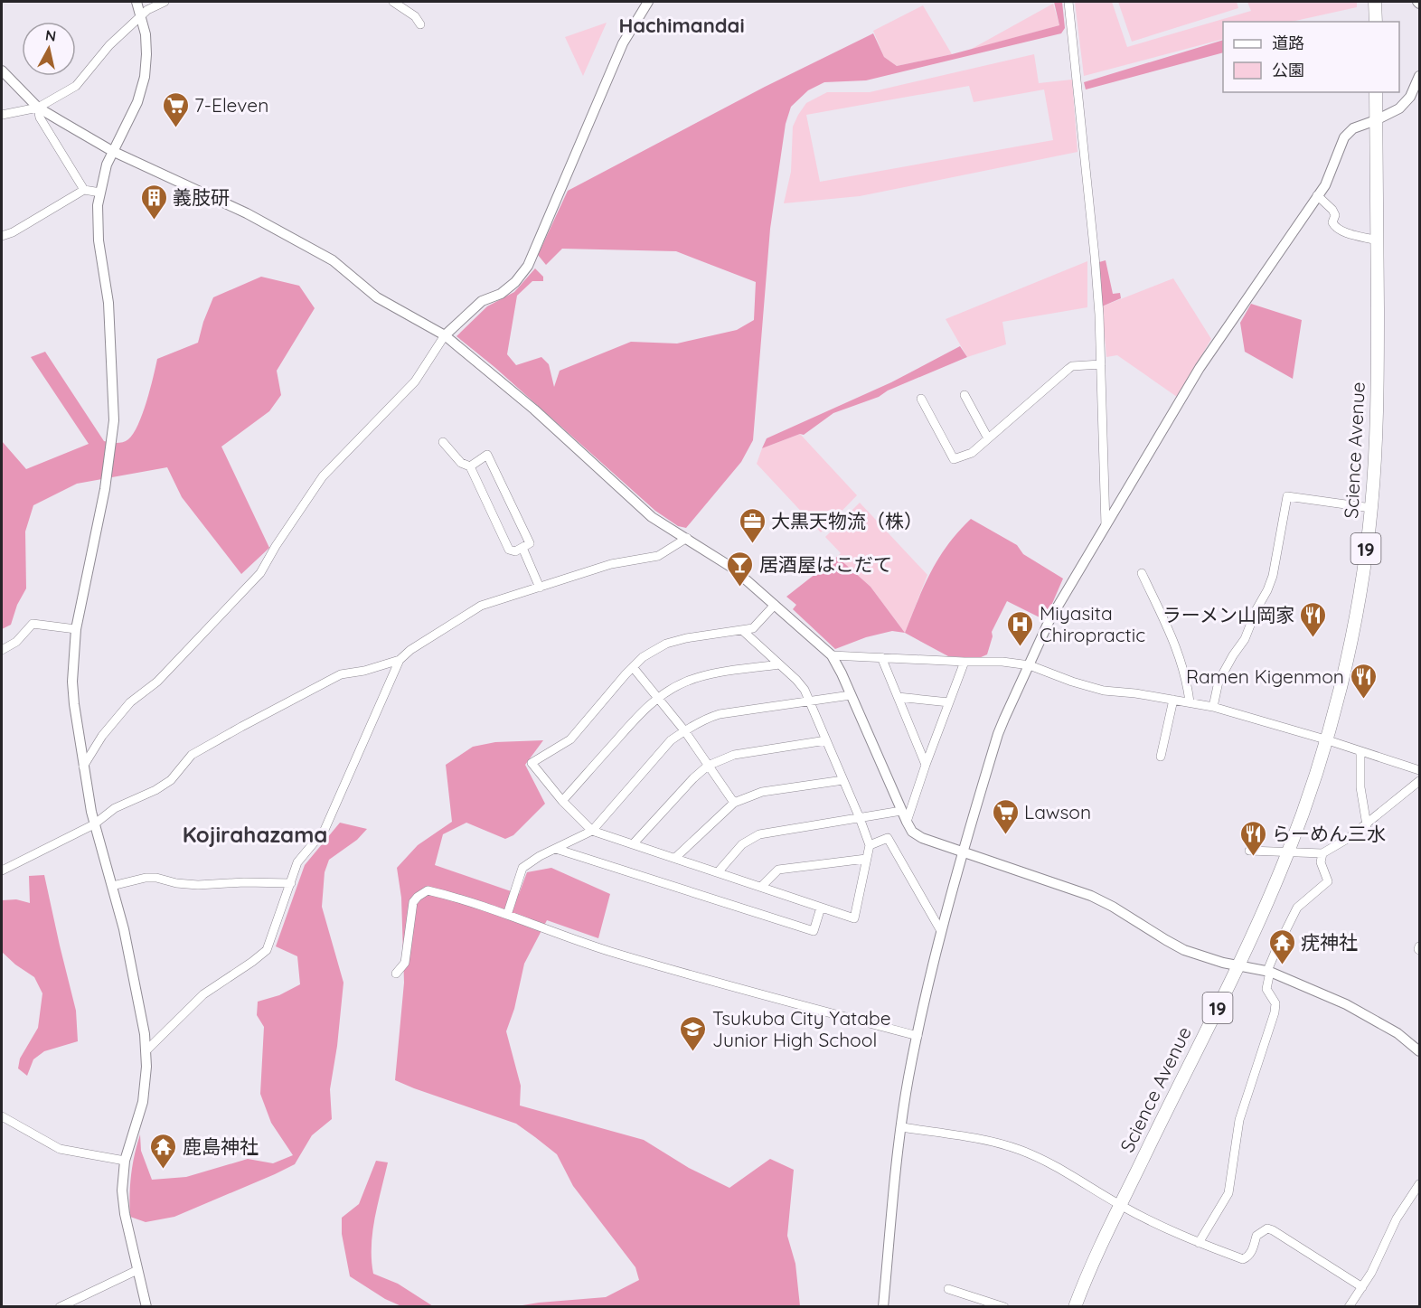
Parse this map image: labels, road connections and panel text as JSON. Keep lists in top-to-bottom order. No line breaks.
{"streets":{"main road":["Science Avenue","19"]},"districts":["Hachimandai","Kojirahazama"],"places":{"supermarket":["7-Eleven","Lawson"],"building":["義肢研"],"office":["大黒天物流（株）"],"bar":["居酒屋はこだて"],"restaurant":["ラーメン山岡家","Ramen Kigenmon","らーめん三水"],"hospital":["Miyasita Chiropractic"],"temple":["疣神社","鹿島神社"],"school or university":["Tsukuba City Yatabe Junior High School"]},"legend":["道路","公園"],"north":"top"}
